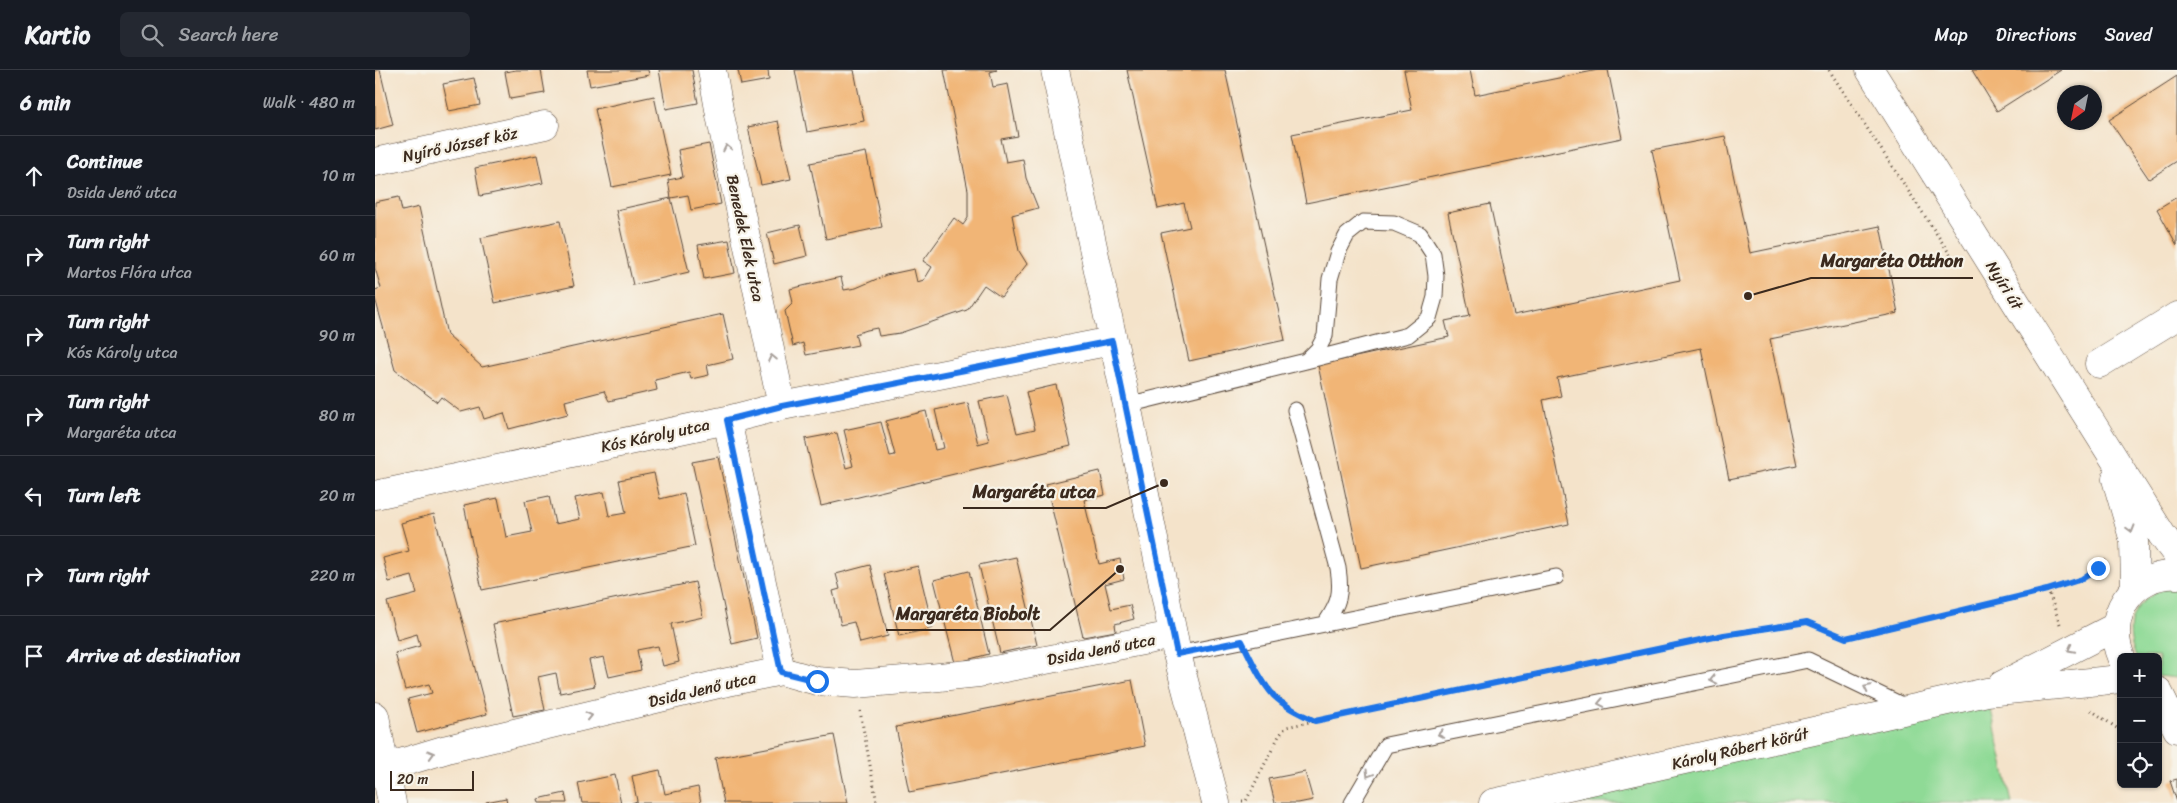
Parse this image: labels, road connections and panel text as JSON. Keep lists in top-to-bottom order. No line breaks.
{"streets":{"street":["Nyírő József köz","Benedek Elek utca","Nyíri út","Kós Károly utca","Dsida Jenő utca","Károly Róbert körút"]},"crossings":[["Benedek Elek utca","Kós Károly utca"]],"one_way":["Benedek Elek utca","Dsida Jenő utca"],"places":["Margaréta Otthon","Margaréta utca","Margaréta Biobolt"],"scale_bar":"20 m","north":"bottom left","page":{"header":"Kartio","search":"Search here","nav":["Map","Directions","Saved"],"heading":["6 min","Walk · 480 m"],"list":[["Continue","Dsida Jenő utca","10 m"],["Turn right","Martos Flóra utca","60 m"],["Turn right","Kós Károly utca","90 m"],["Turn right","Margaréta utca","80 m"],["Turn left","20 m"],["Turn right","220 m"],"Arrive at destination"],"map_buttons":["+","−"],"scale":"20 m"}}
